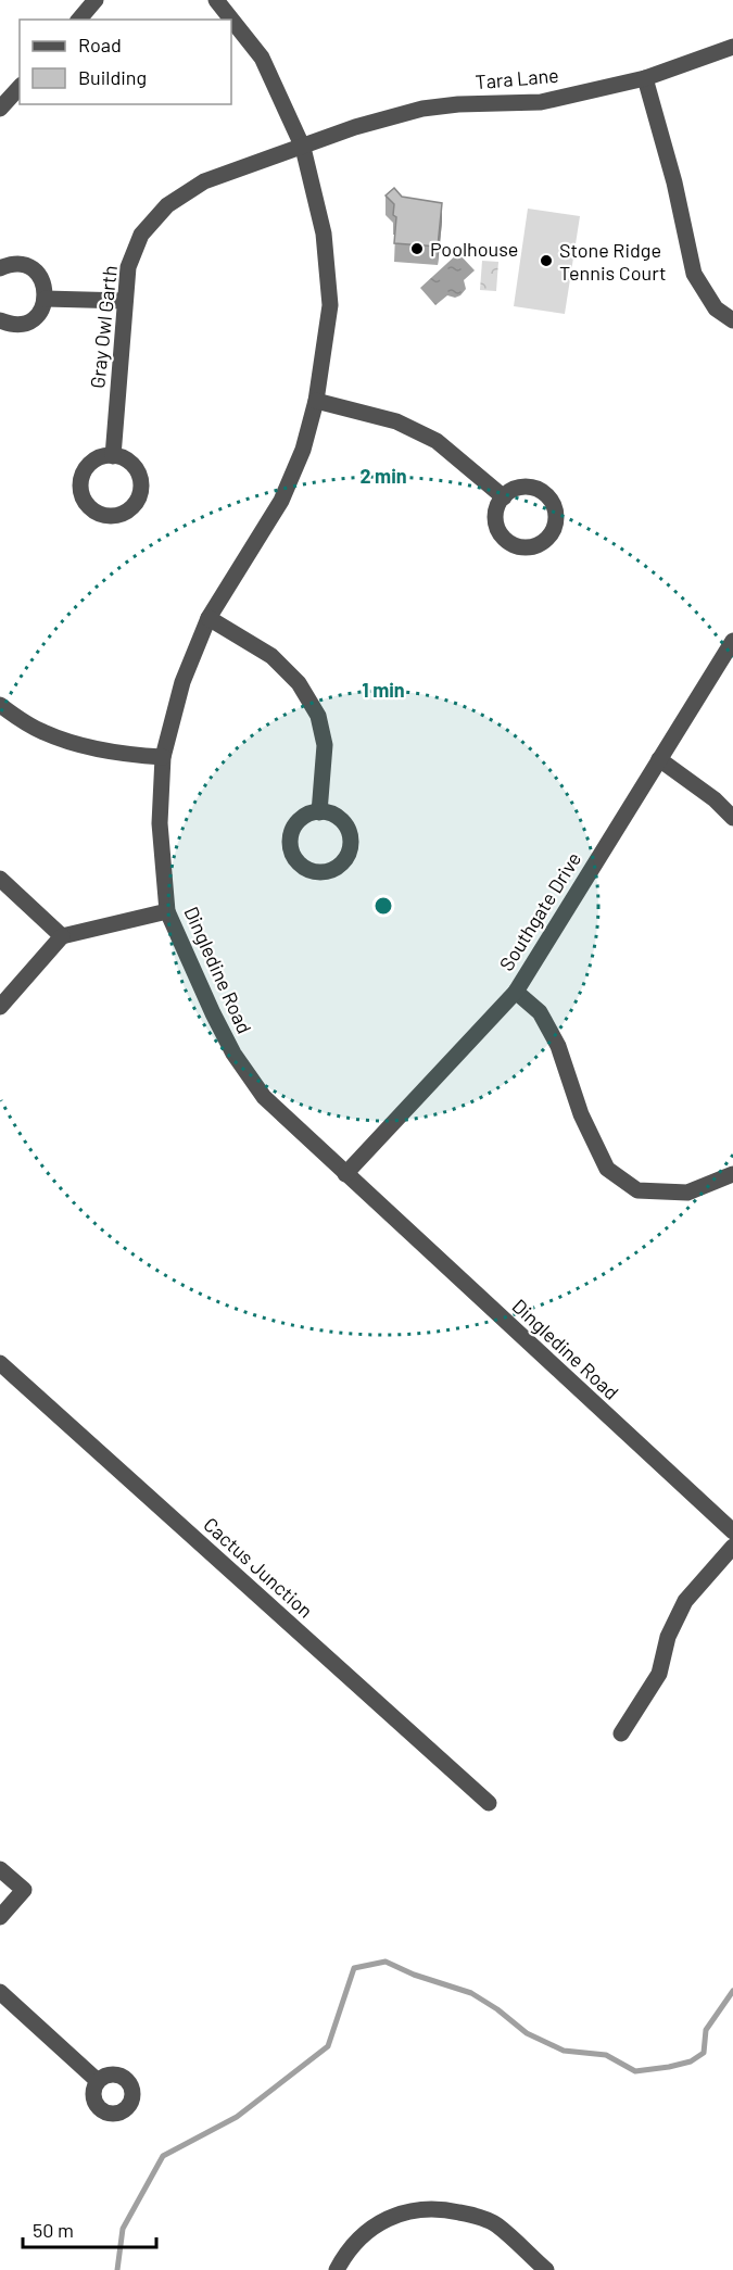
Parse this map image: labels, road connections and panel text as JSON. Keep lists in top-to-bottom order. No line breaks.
{"streets":{"street":["Tara Lane","Gray Owl Garth","Southgate Drive","Dingledine Road","Cactus Junction"]},"crossings":[["Tara Lane","Gray Owl Garth"],["Tara Lane","Dingledine Road"],["Gray Owl Garth","Dingledine Road"],["Southgate Drive","Dingledine Road"]],"places":["Poolhouse","Stone Ridge Tennis Court"],"legend":["Road","Building"],"scale_bar":"50 m","rings":["2 min","1 min"]}
